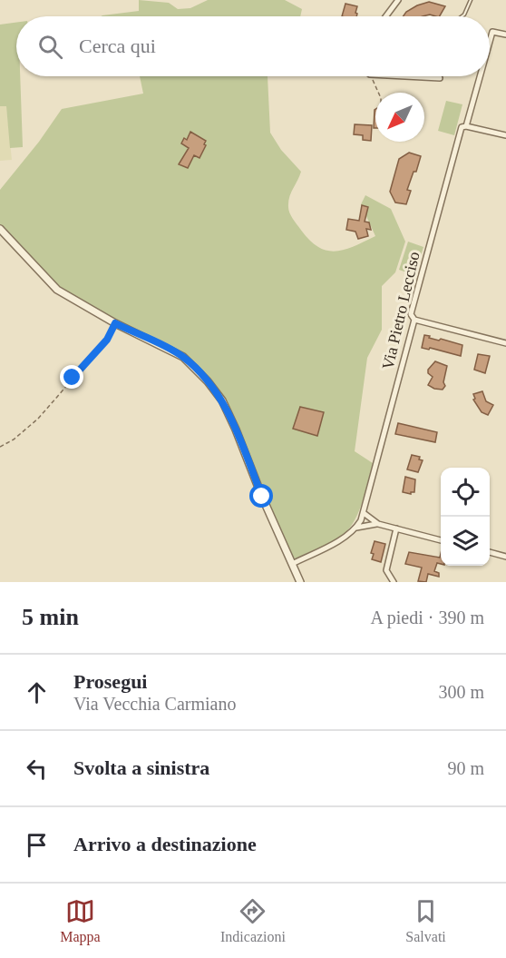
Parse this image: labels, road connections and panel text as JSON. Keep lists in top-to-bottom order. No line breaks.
{"streets":{"street":["Via Pietro Lecciso"]},"north":"bottom left","page":{"search":"Cerca qui","heading":["5 min","A piedi · 390 m"],"list":[["Prosegui","Via Vecchia Carmiano","300 m"],["Svolta a sinistra","90 m"],"Arrivo a destinazione"],"nav":["Mappa","Indicazioni","Salvati"]}}
